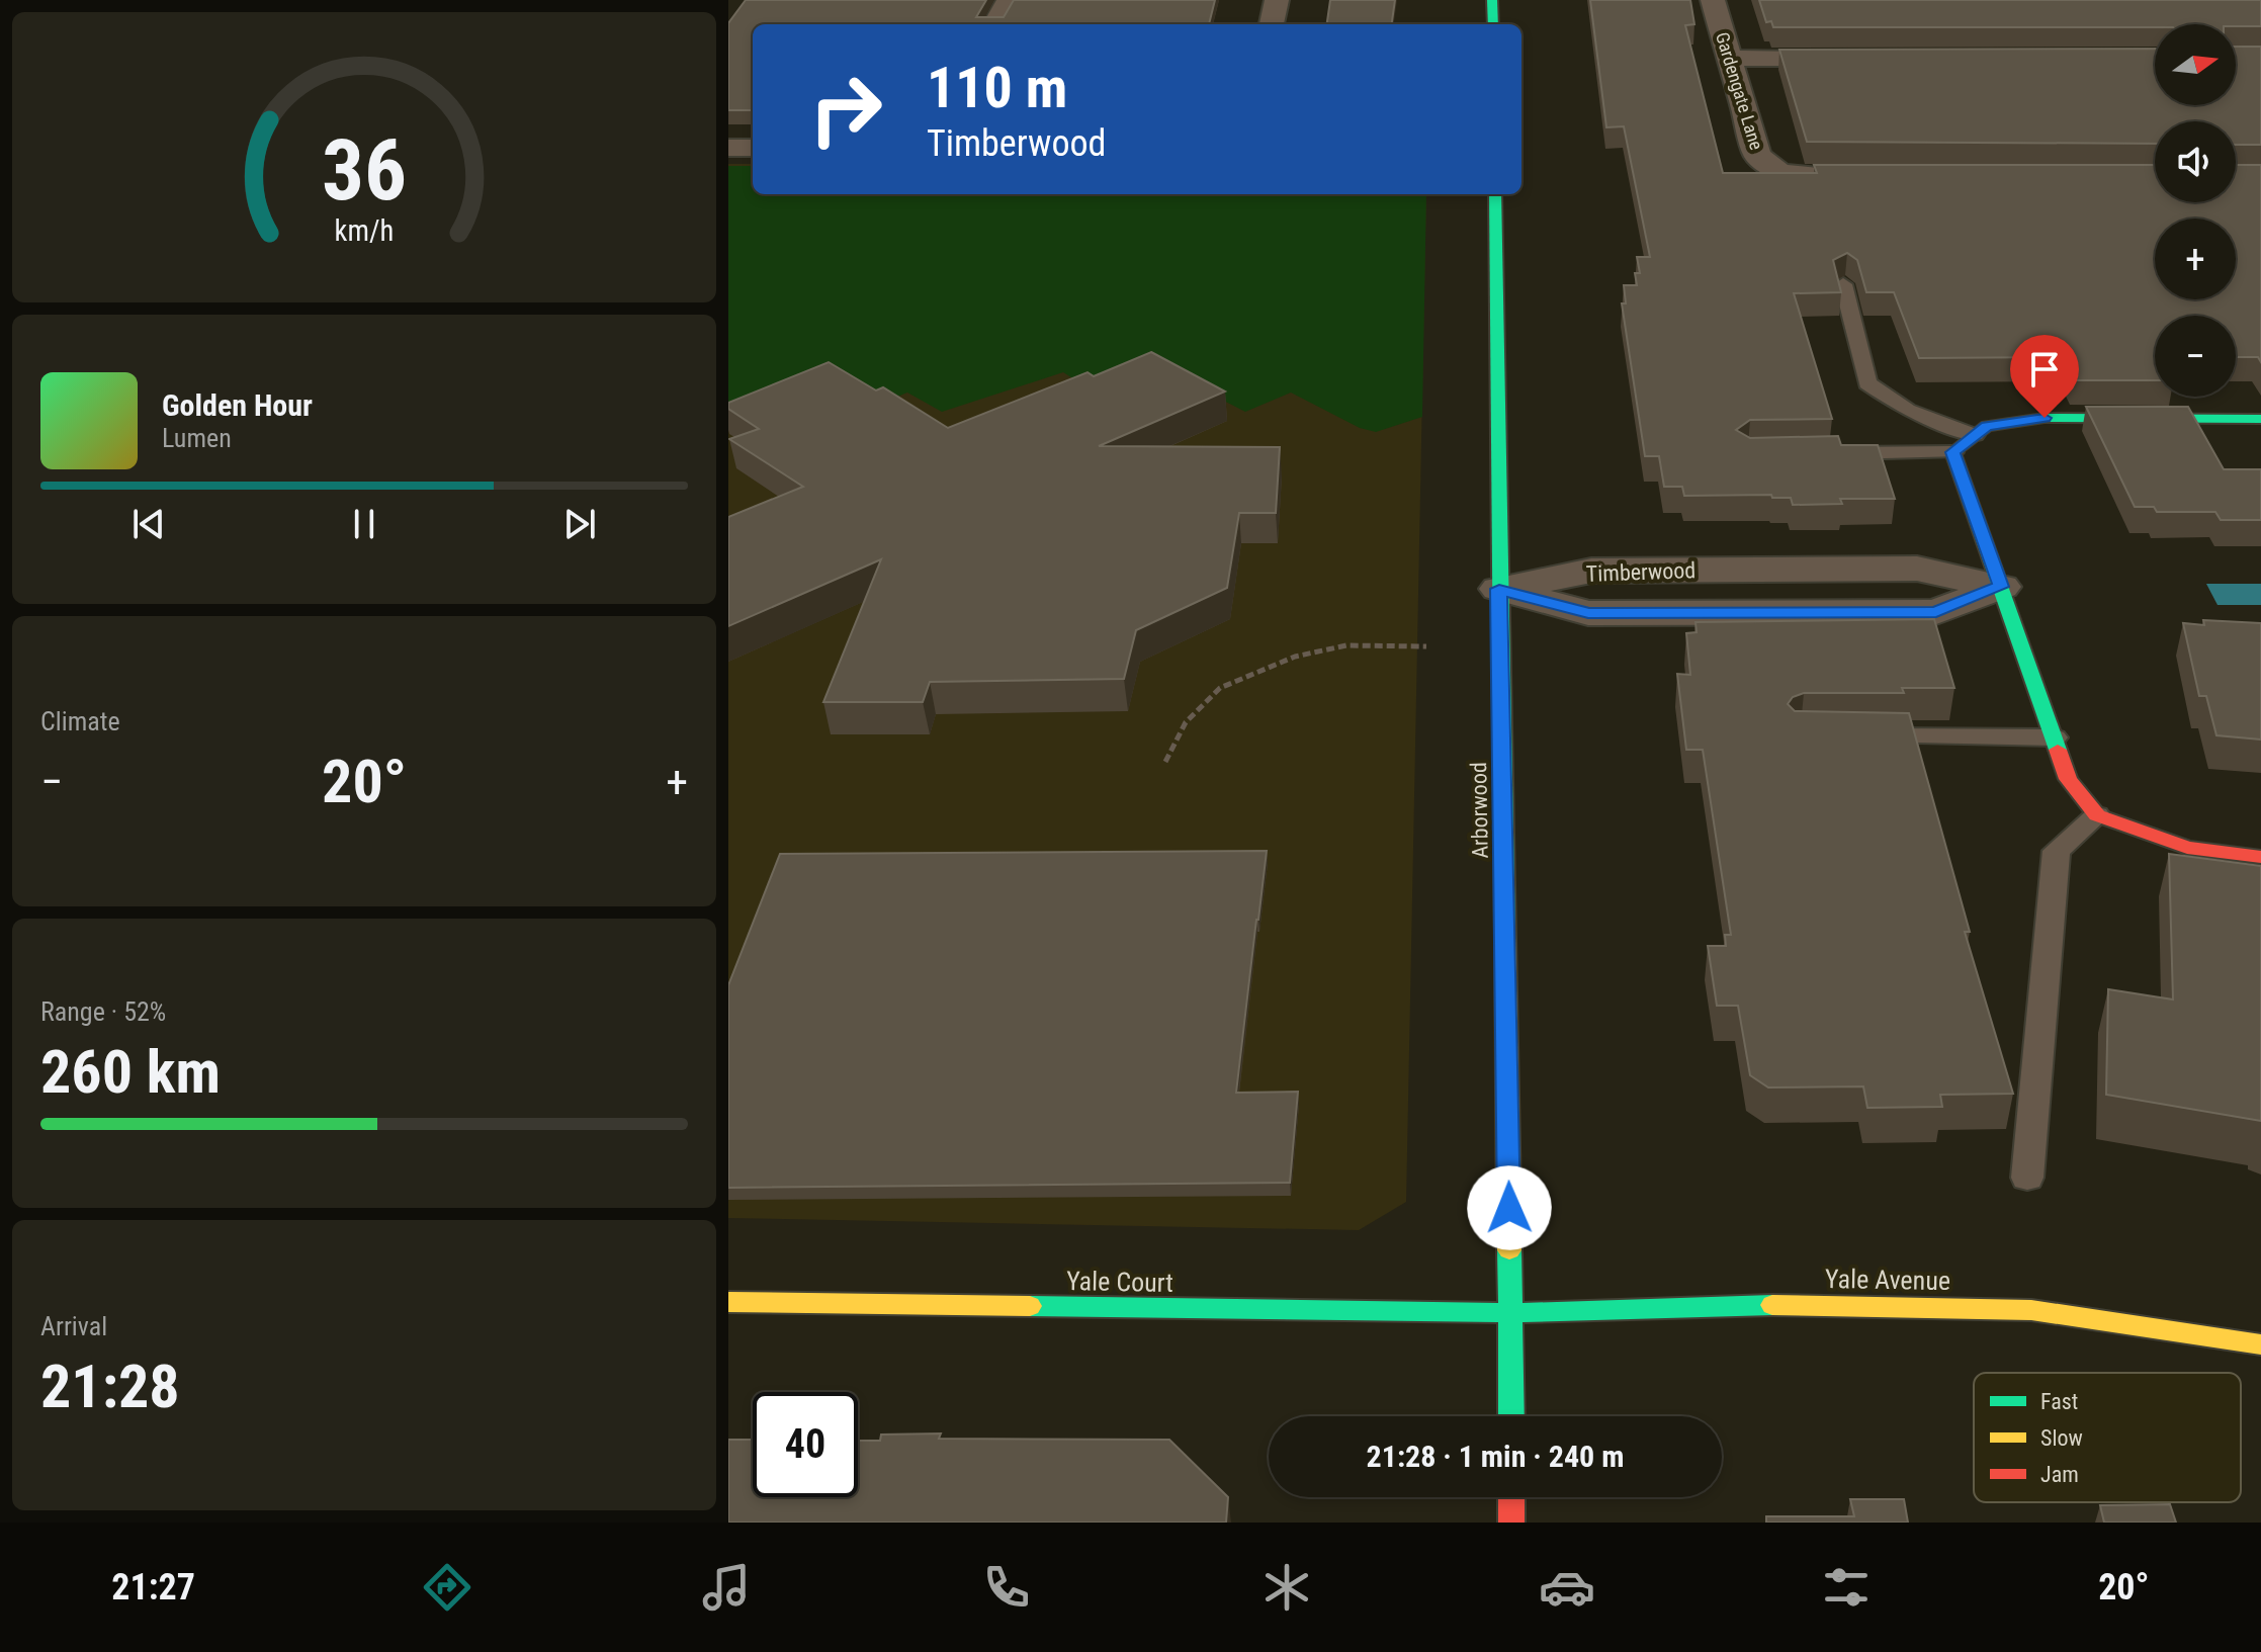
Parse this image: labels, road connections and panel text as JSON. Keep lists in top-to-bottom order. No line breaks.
{"streets":{"street":["Gardengate Lane","Timberwood","Arborwood","Yale Avenue","Yale Court"]},"crossings":[["Timberwood","Arborwood"],["Arborwood","Yale Avenue"],["Arborwood","Yale Court"],["Yale Avenue","Yale Court"]],"legend":["Fast","Slow","Jam"],"north":"right","page":{"map_buttons":["+","−"],"turn":["110 m","Timberwood"],"song":["Golden Hour","Lumen"],"tile":["Climate",["Range · 52%","260 km"],["Arrival","21:28"]],"heat":["−","20°","+"],"limit":"40","trip":"21:28 · 1 min · 240 m","tabs":["21:27","20°"],"gauge":["36","km/h"]}}
